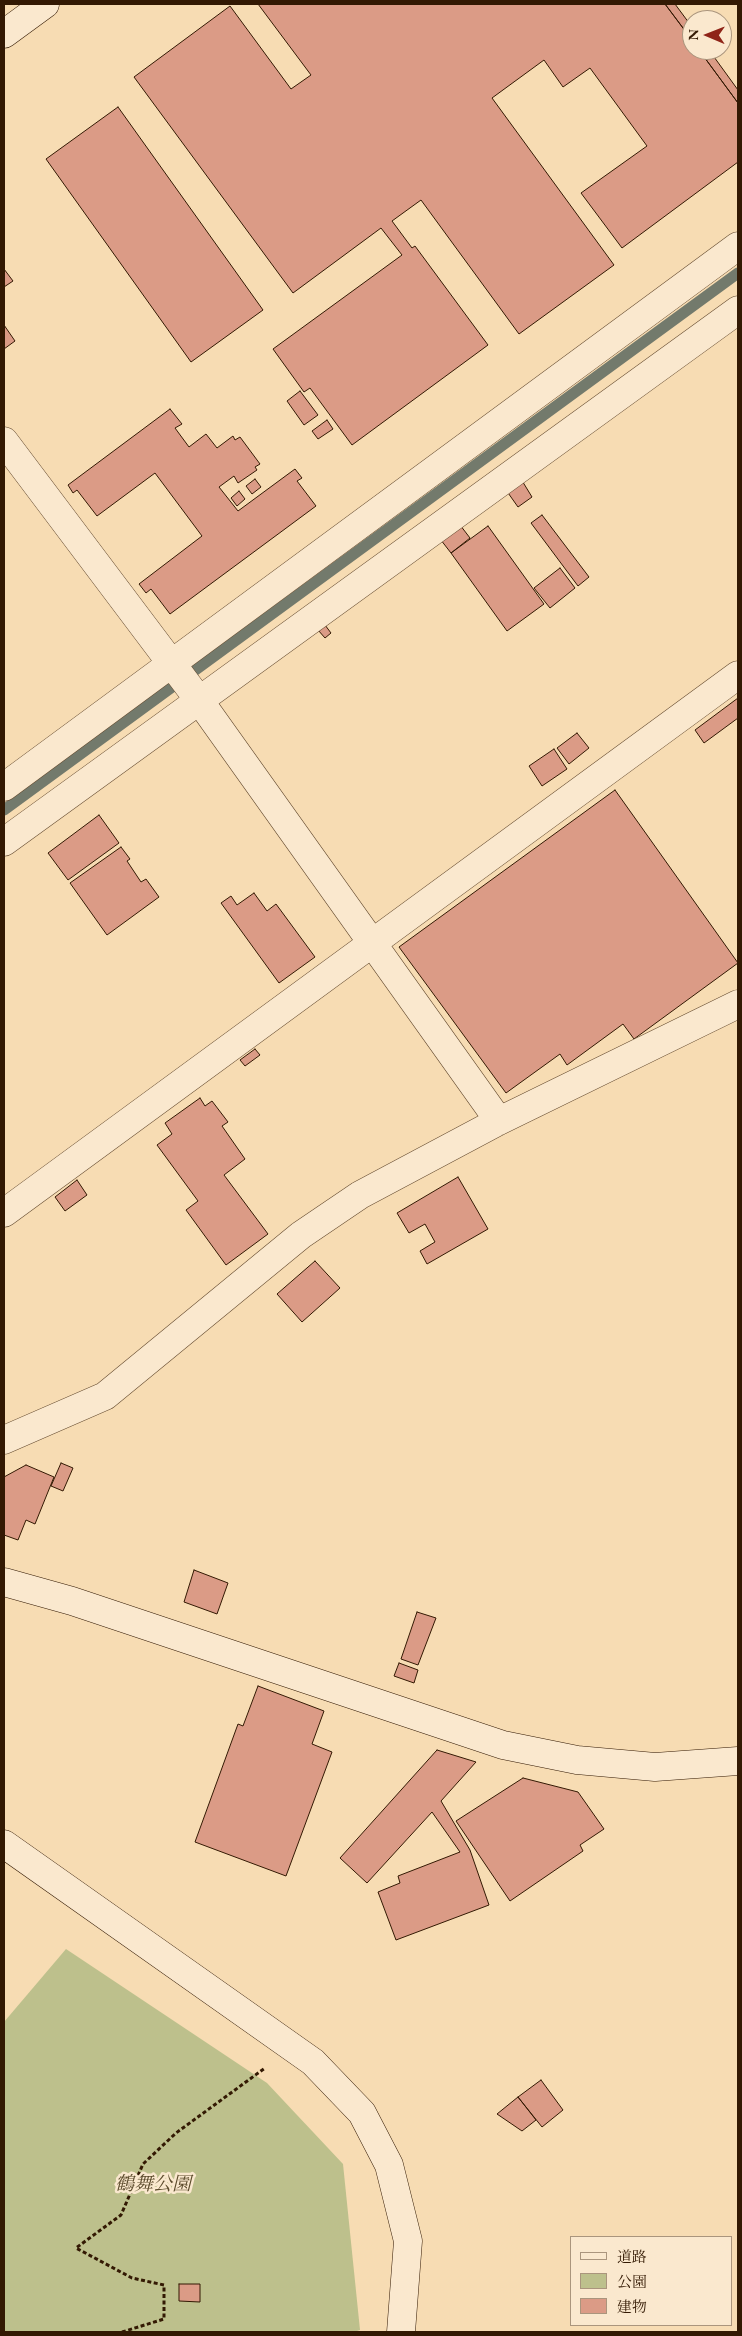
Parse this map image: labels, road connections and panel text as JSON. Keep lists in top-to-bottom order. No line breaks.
{"parks":["鶴舞公園"],"legend":["道路","公園","建物"],"north":"left"}
